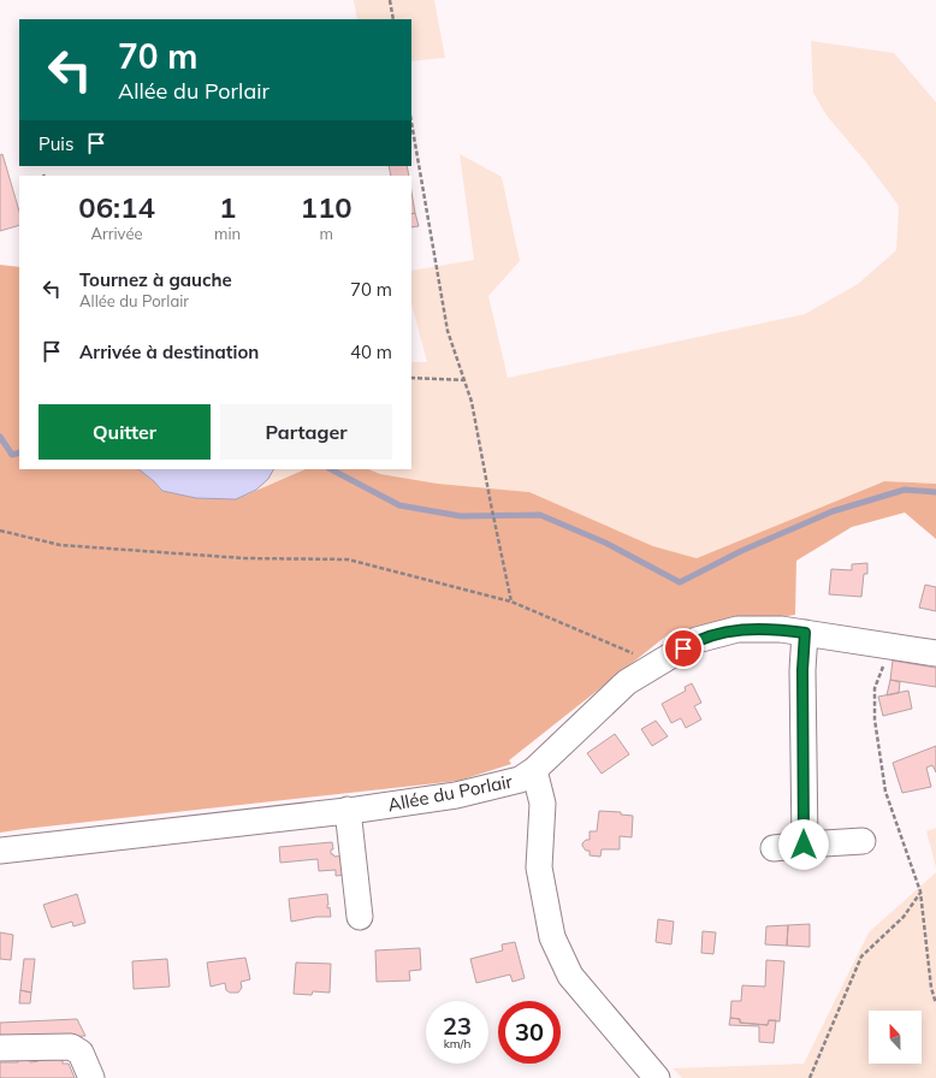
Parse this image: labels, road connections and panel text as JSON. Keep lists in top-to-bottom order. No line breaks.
{"streets":{"street":["Allée du Porlair"]},"north":"top","page":{"turn":["70 m","Allée du Porlair"],"then":"Puis","eta":["06:14","Arrivée","1","min","110","m"],"list":[{"name":"Tournez à gauche","note":"Allée du Porlair","value":"70 m"},{"name":"Arrivée à destination","value":"40 m"}],"buttons":["Quitter","Partager"],"speed":"23 km/h","limit":"30"}}
